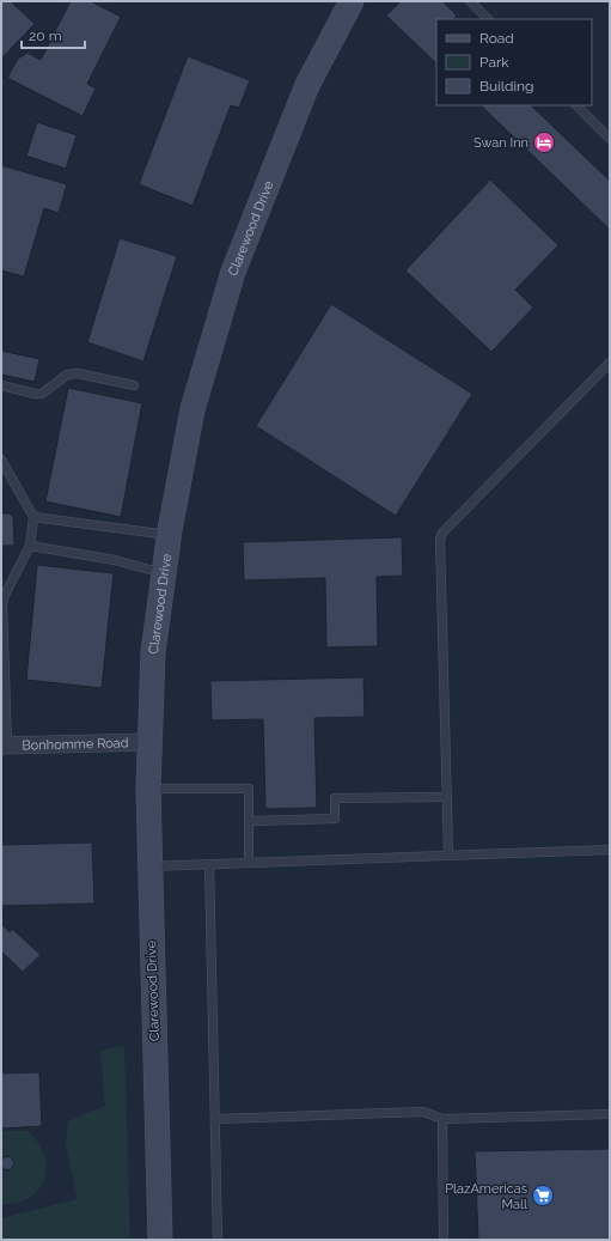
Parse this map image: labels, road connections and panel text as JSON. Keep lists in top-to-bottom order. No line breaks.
{"streets":{"street":["Clarewood Drive","Bonhomme Road"]},"crossings":[["Clarewood Drive","Bonhomme Road"]],"places":{"hotel":["Swan Inn"],"supermarket":["PlazAmericas Mall"]},"legend":["Road","Park","Building"],"scale_bar":"20 m"}
